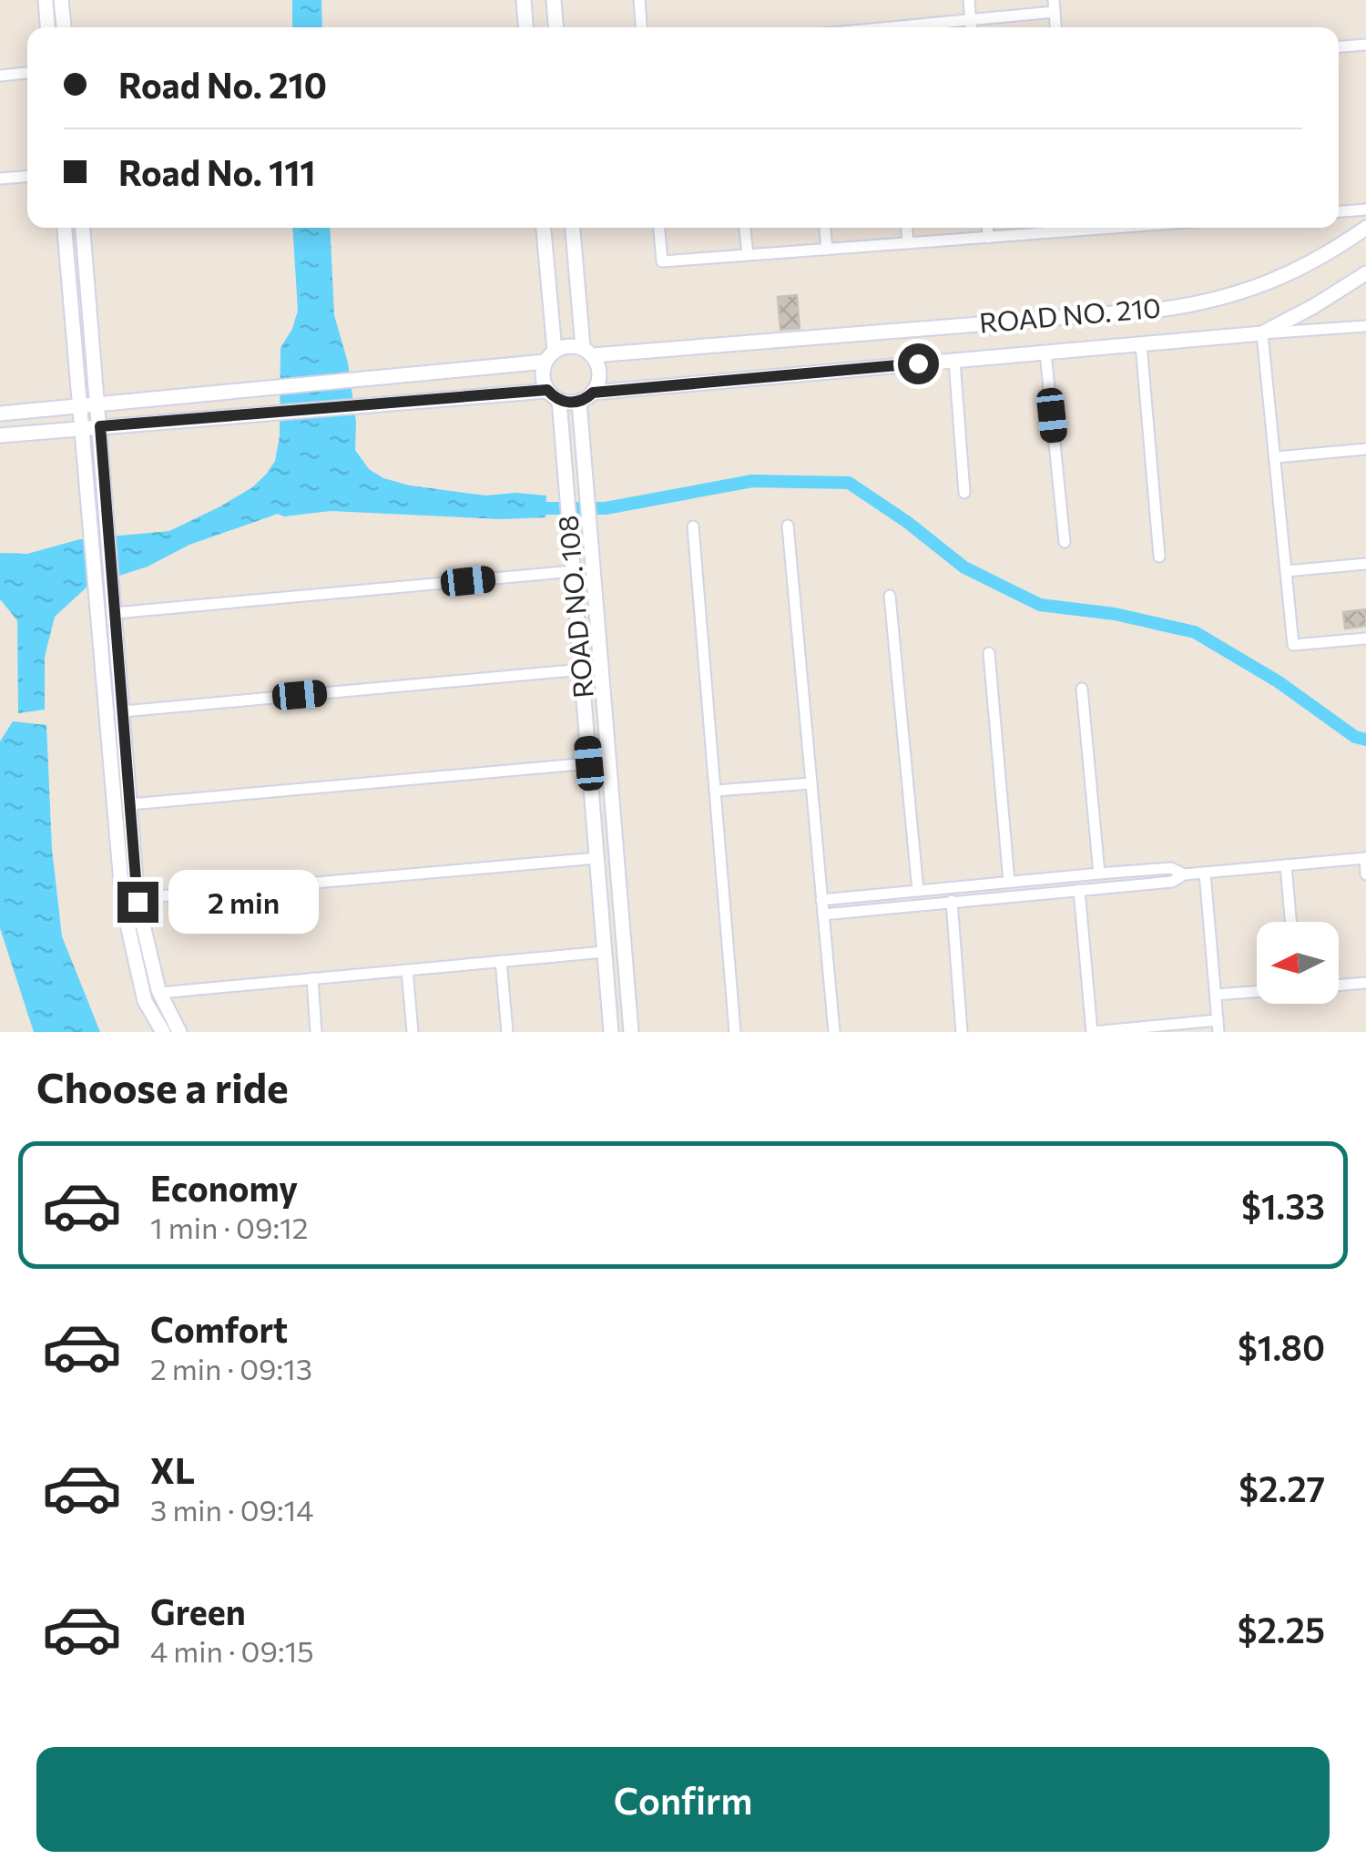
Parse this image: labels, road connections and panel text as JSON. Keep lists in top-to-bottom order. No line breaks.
{"streets":{"street":["ROAD NO. 210","ROAD NO. 108"]},"crossings":[["ROAD NO. 210","ROAD NO. 108"]],"north":"left","page":{"banner":["Road No. 210","Road No. 111"],"bubble":"2 min","heading":"Choose a ride","list":[{"name":"Economy","note":"1 min · 09:12","value":"$1.33"},{"name":"Comfort","note":"2 min · 09:13","value":"$1.80"},{"name":"XL","note":"3 min · 09:14","value":"$2.27"},{"name":"Green","note":"4 min · 09:15","value":"$2.25"}],"buttons":"Confirm"}}
